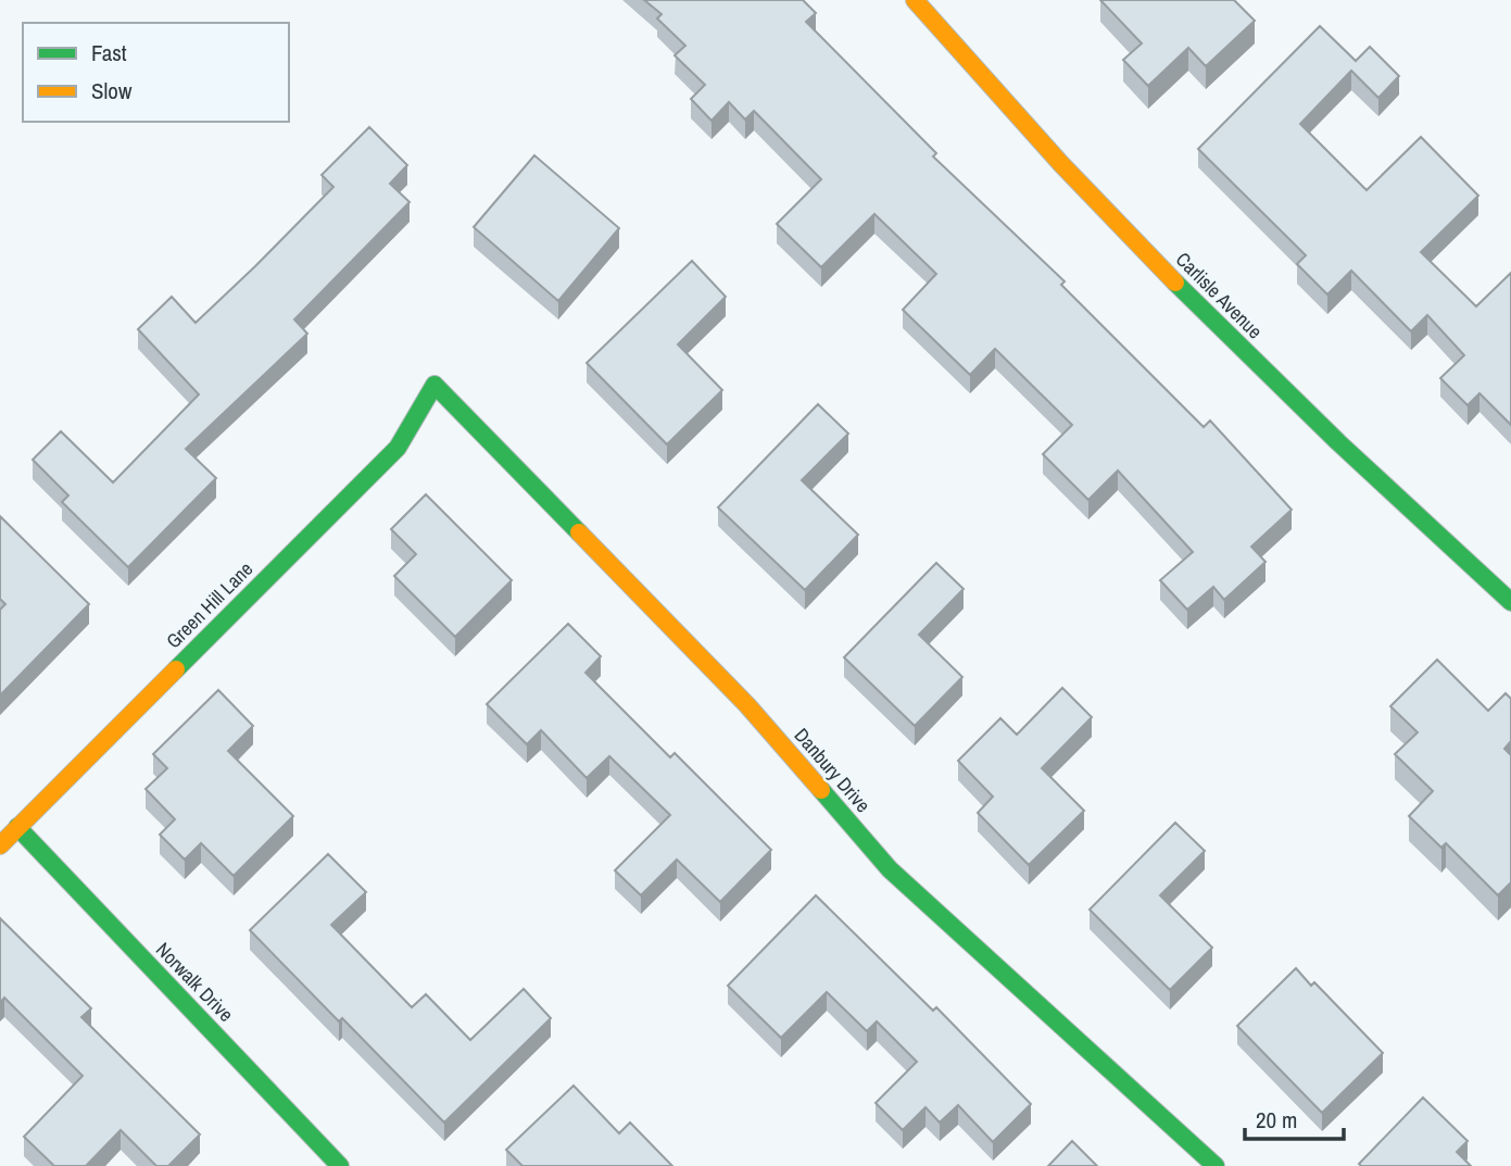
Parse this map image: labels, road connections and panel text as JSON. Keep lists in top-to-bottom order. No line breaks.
{"streets":{"street":["Carlisle Avenue","Green Hill Lane","Danbury Drive","Norwalk Drive"]},"crossings":[["Green Hill Lane","Danbury Drive"],["Green Hill Lane","Norwalk Drive"]],"legend":["Fast","Slow"],"scale_bar":"20 m"}
